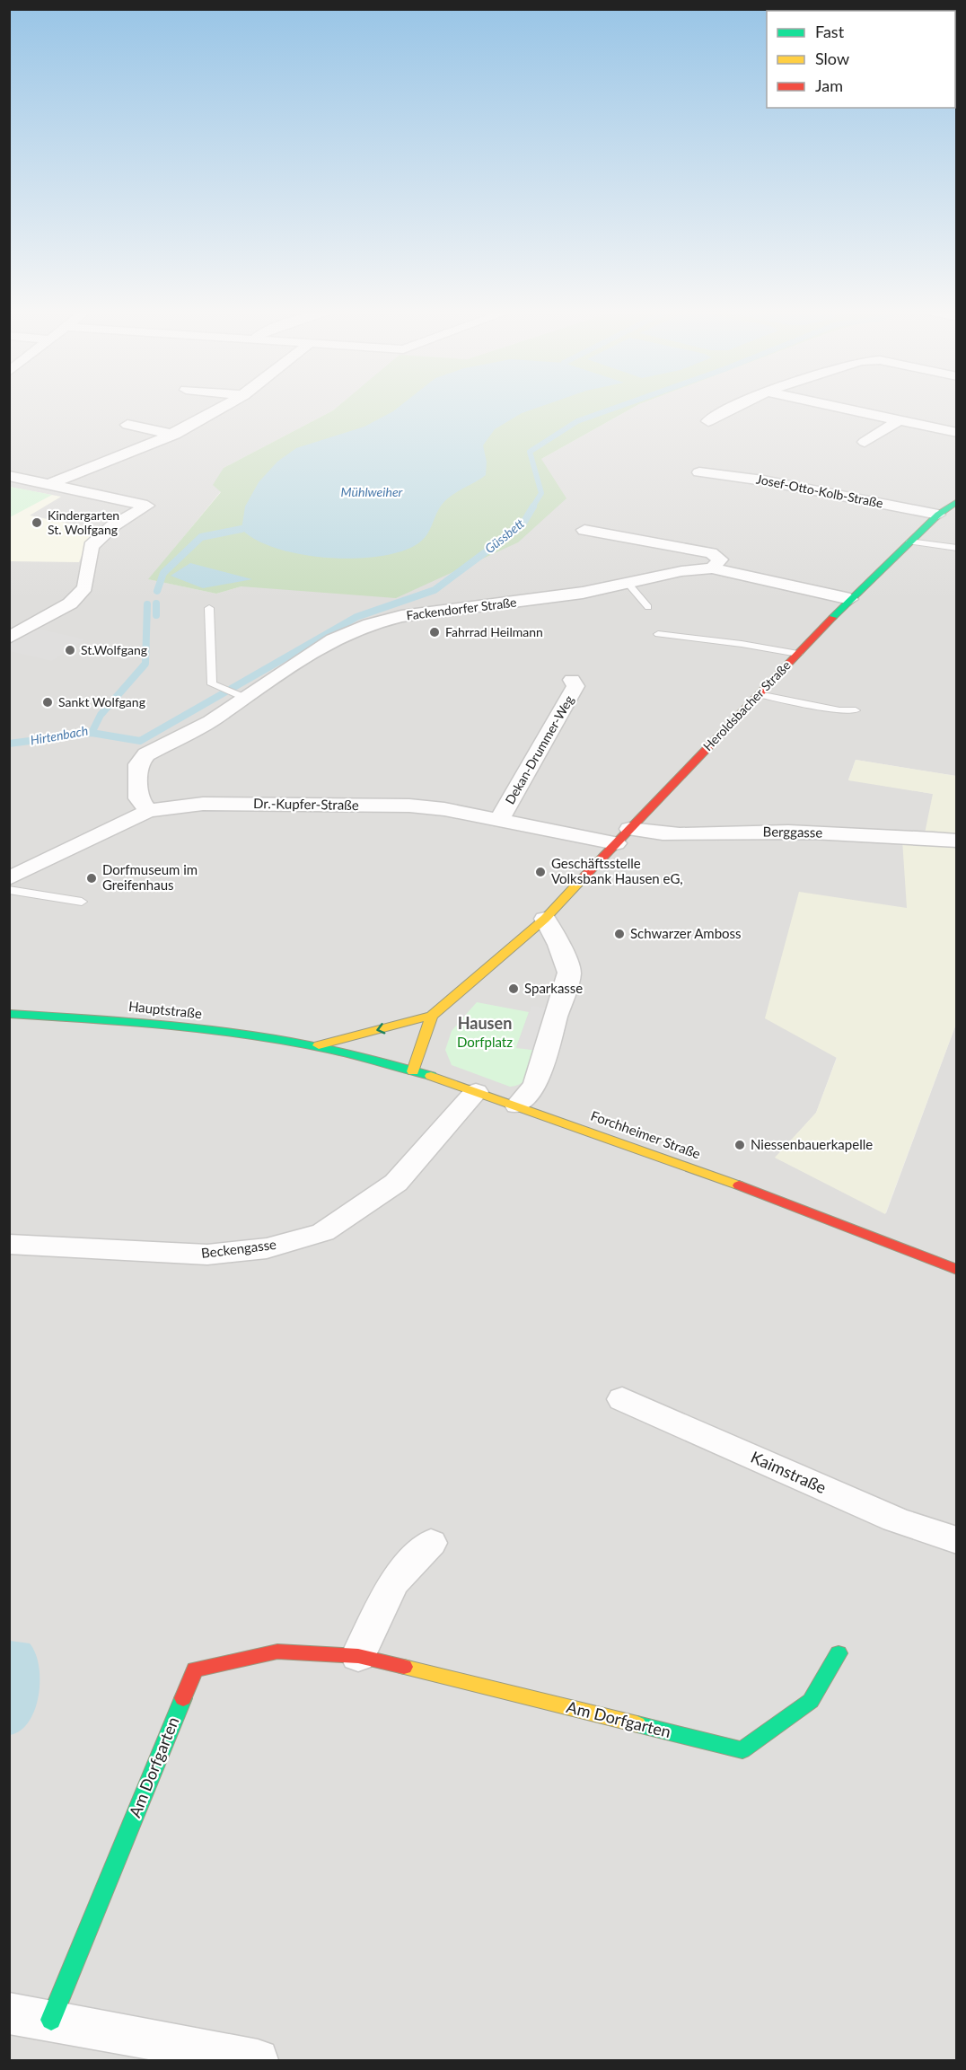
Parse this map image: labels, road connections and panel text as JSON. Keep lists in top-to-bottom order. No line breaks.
{"streets":{"street":["Josef-Otto-Kolb-Straße","Fackendorfer Straße","Heroldsbacher Straße","Dekan-Drummer-Weg","Dr.-Kupfer-Straße","Berggasse","Hauptstraße","Forchheimer Straße","Beckengasse","Kaimstraße","Am Dorfgarten"]},"crossings":[["Josef-Otto-Kolb-Straße","Heroldsbacher Straße"],["Fackendorfer Straße","Heroldsbacher Straße"],["Fackendorfer Straße","Dr.-Kupfer-Straße"],["Heroldsbacher Straße","Dr.-Kupfer-Straße"],["Heroldsbacher Straße","Berggasse"],["Heroldsbacher Straße","Hauptstraße"],["Heroldsbacher Straße","Forchheimer Straße"],["Dekan-Drummer-Weg","Dr.-Kupfer-Straße"],["Dr.-Kupfer-Straße","Berggasse"],["Hauptstraße","Forchheimer Straße"],["Forchheimer Straße","Beckengasse"]],"districts":["Hausen"],"water":["Mühlweiher","Güssbett","Hirtenbach"],"parks":["Dorfplatz"],"places":["Kindergarten St. Wolfgang","Fahrrad Heilmann","St.Wolfgang","Sankt Wolfgang","Geschäftsstelle Volksbank Hausen eG,","Dorfmuseum im Greifenhaus","Schwarzer Amboss","Sparkasse","Niessenbauerkapelle"],"legend":["Fast","Slow","Jam"]}
